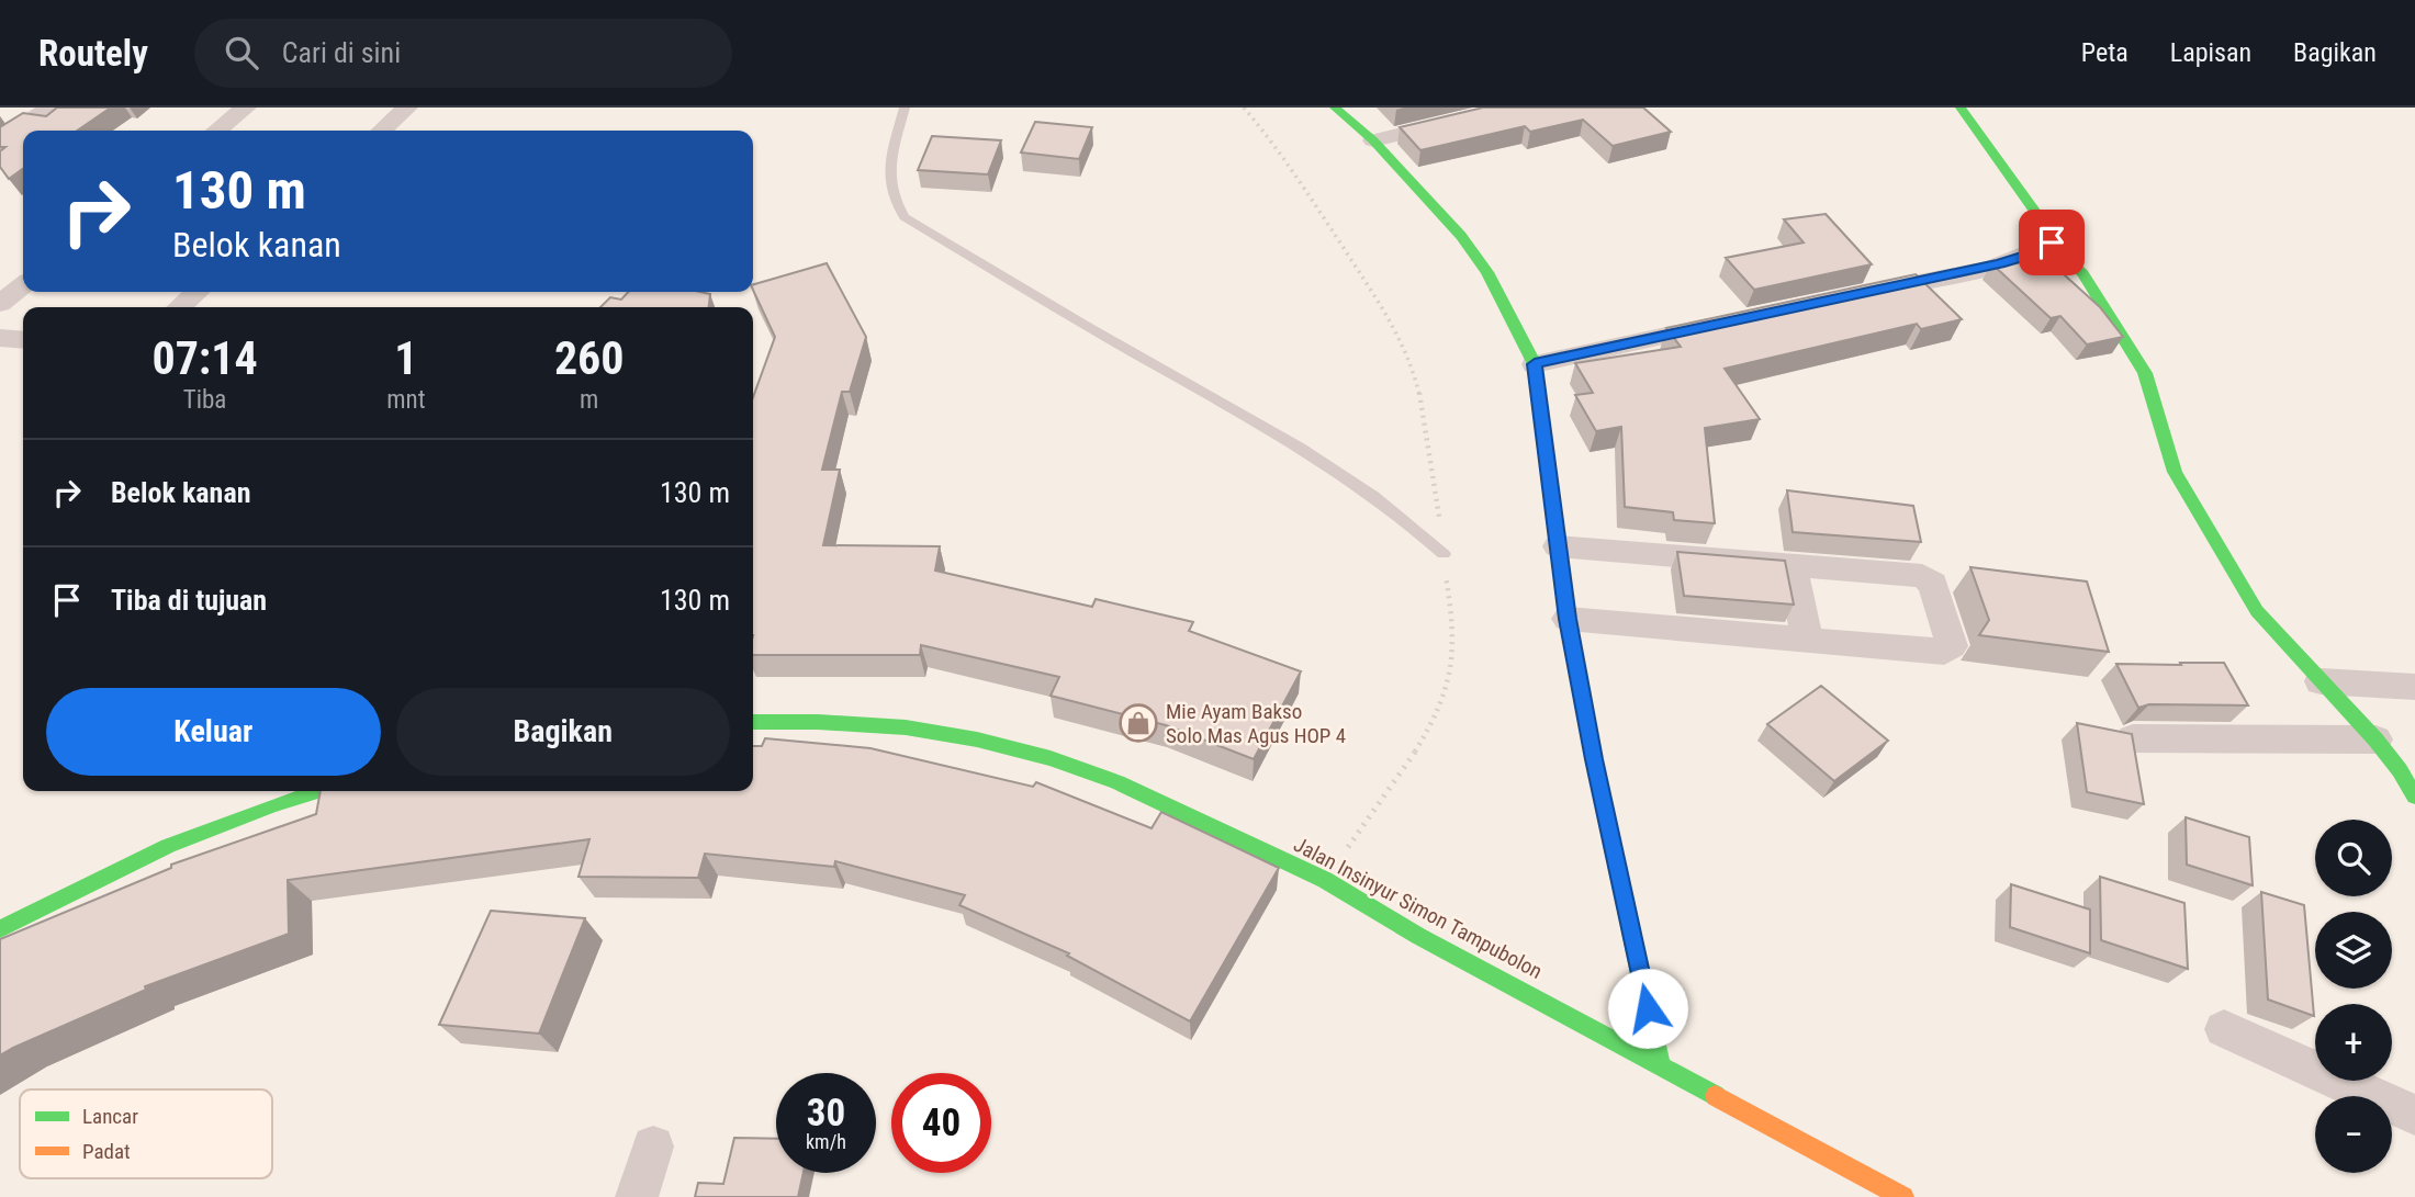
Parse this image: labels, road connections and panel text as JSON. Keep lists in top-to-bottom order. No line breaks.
{"streets":{"street":["Jalan Insinyur Simon Tampubolon"]},"places":{"shop":["Mie Ayam Bakso Solo Mas Agus HOP 4"]},"legend":["Lancar","Padat"],"page":{"header":"Routely","search":"Cari di sini","nav":["Peta","Lapisan","Bagikan"],"turn":["130 m","Belok kanan"],"eta":["07:14","Tiba","1","mnt","260","m"],"list":[{"name":"Belok kanan","value":"130 m"},{"name":"Tiba di tujuan","value":"130 m"}],"buttons":["Keluar","Bagikan"],"map_buttons":["+","−"],"speed":"30 km/h","limit":"40"}}
